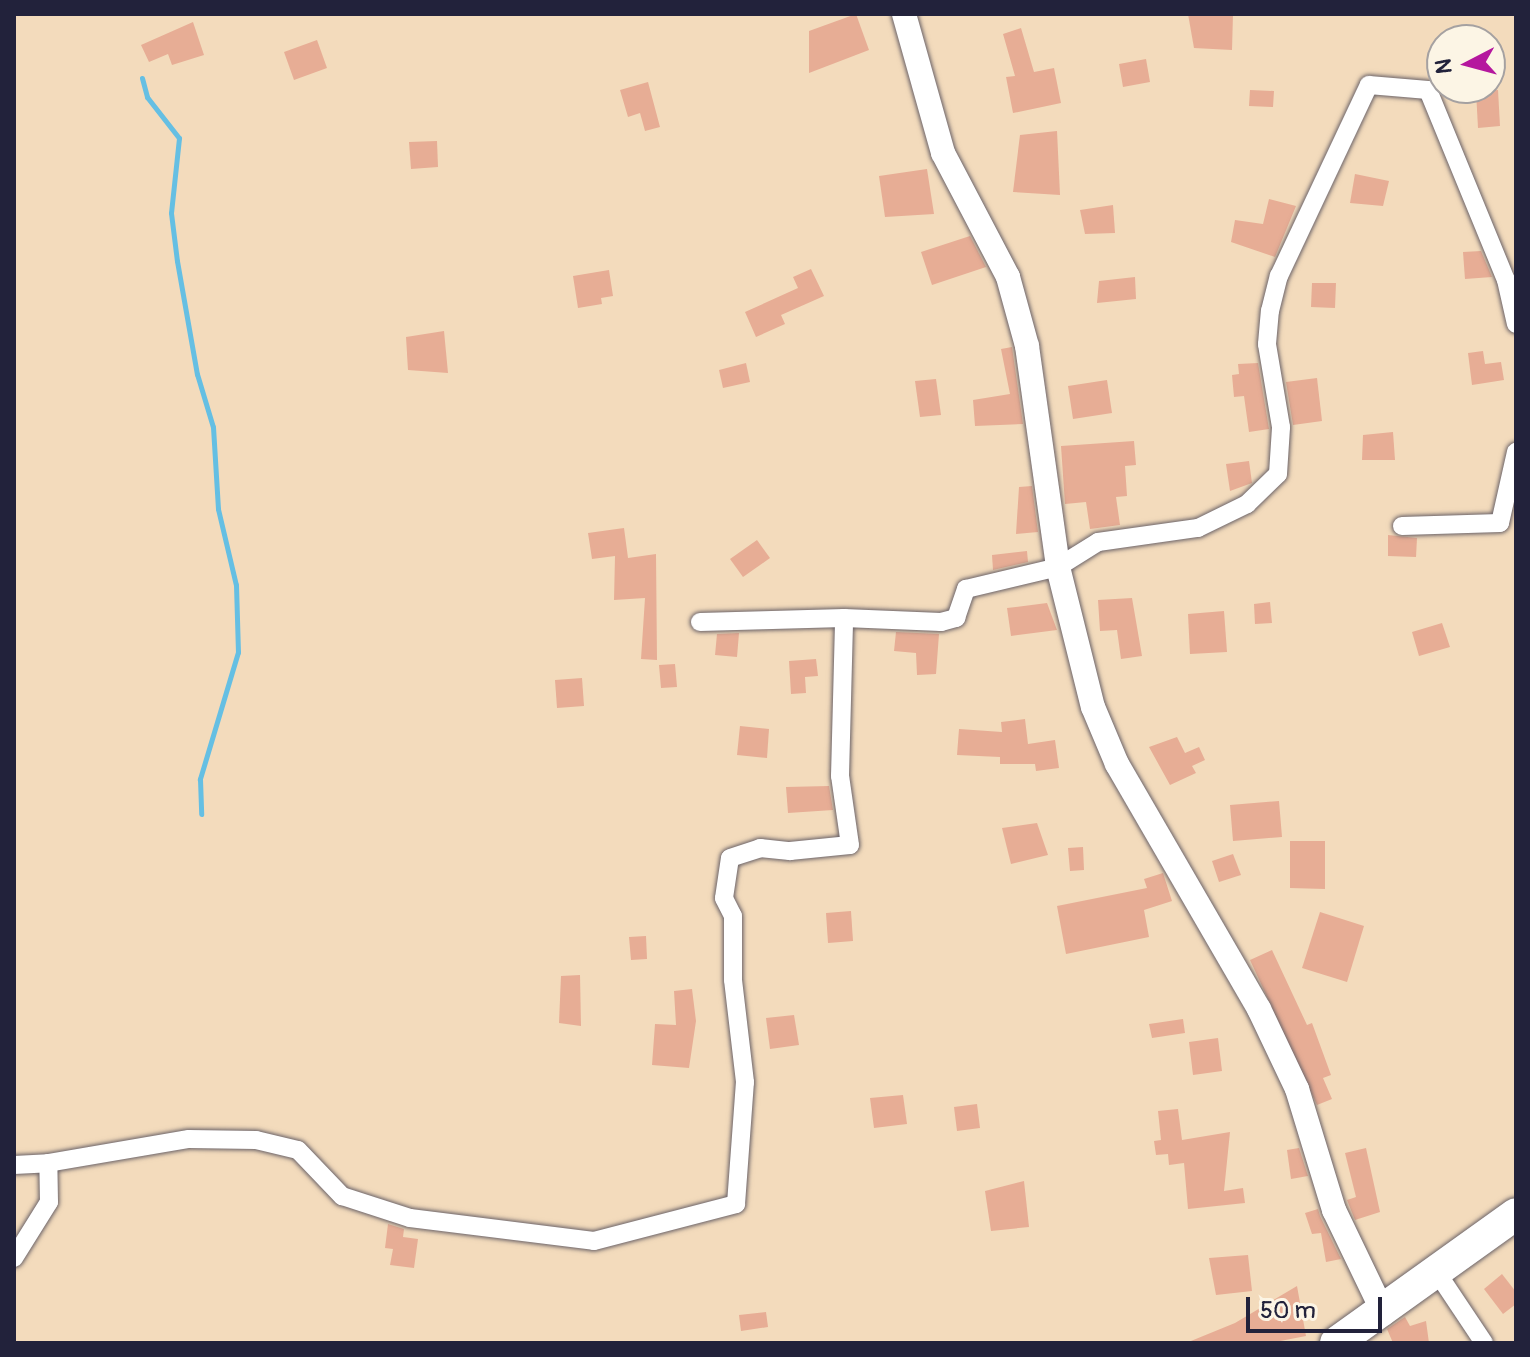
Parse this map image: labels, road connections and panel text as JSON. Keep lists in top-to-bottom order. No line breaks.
{"scale_bar":"50 m","north":"left"}
